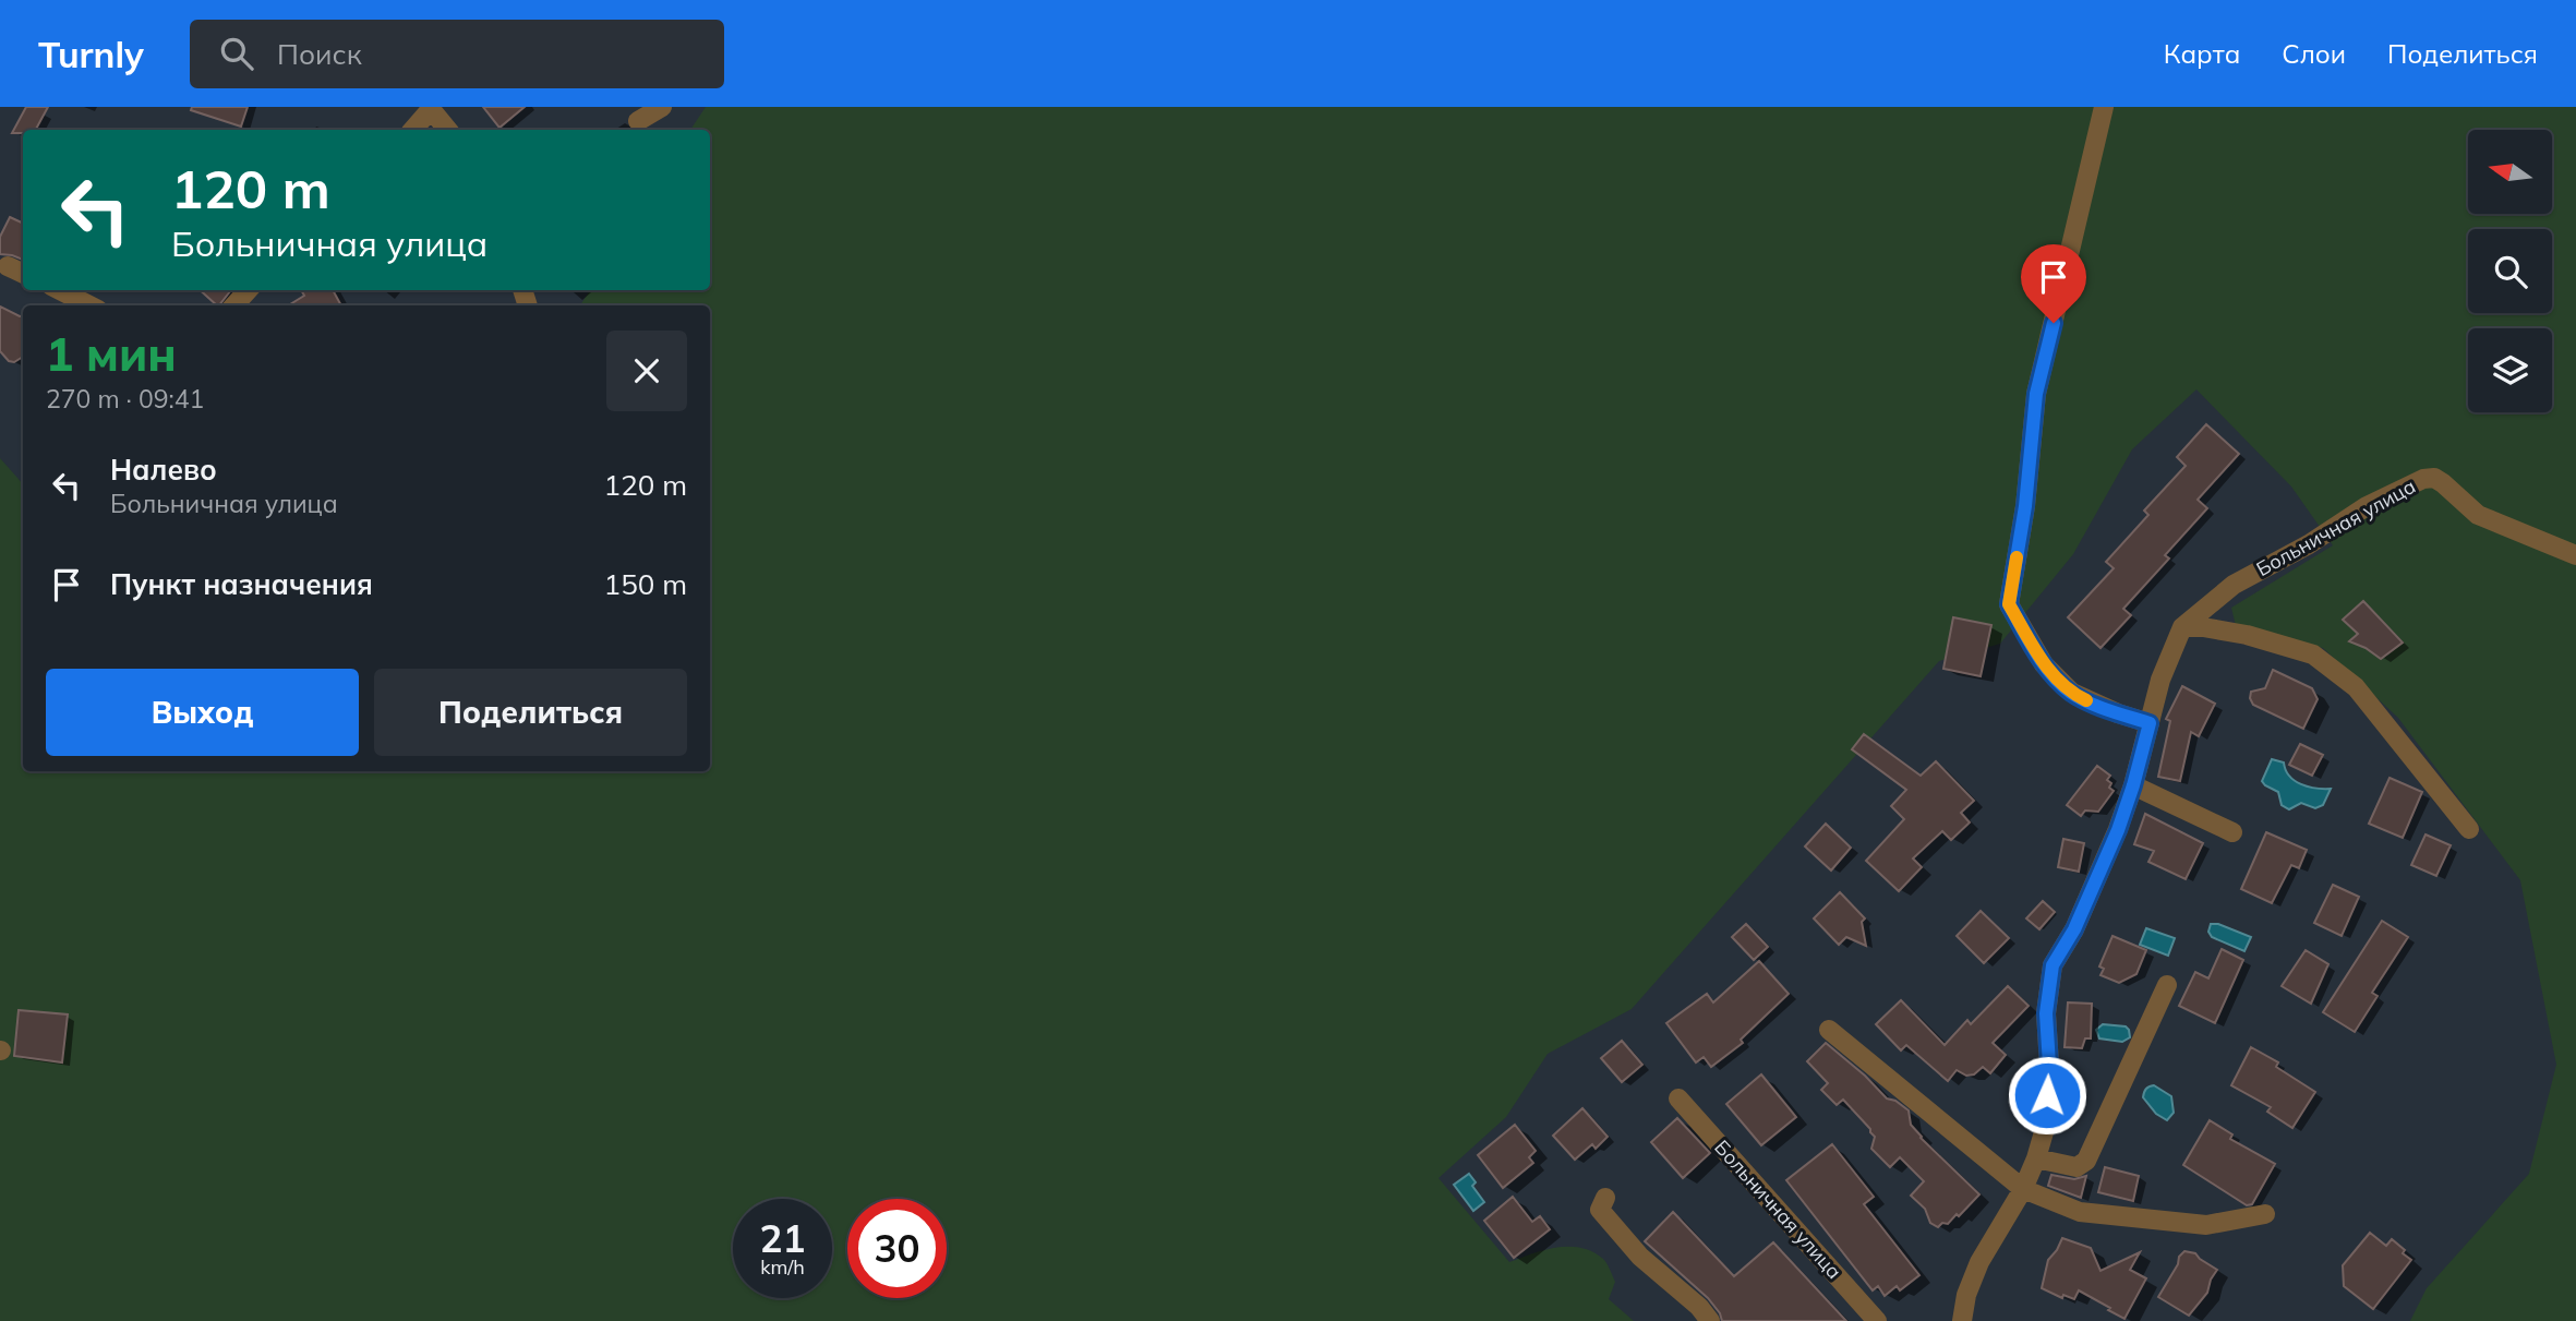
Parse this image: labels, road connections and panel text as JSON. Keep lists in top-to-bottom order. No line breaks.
{"streets":{"street":["Больничная улица"]},"north":"left","page":{"header":"Turnly","search":"Поиск","nav":["Карта","Слои","Поделиться"],"turn":["120 m","Больничная улица"],"heading":["1 мин","270 m · 09:41"],"list":[{"name":"Налево","note":"Больничная улица","value":"120 m"},{"name":"Пункт назначения","value":"150 m"}],"buttons":["Выход","Поделиться"],"speed":"21 km/h","limit":"30"}}
